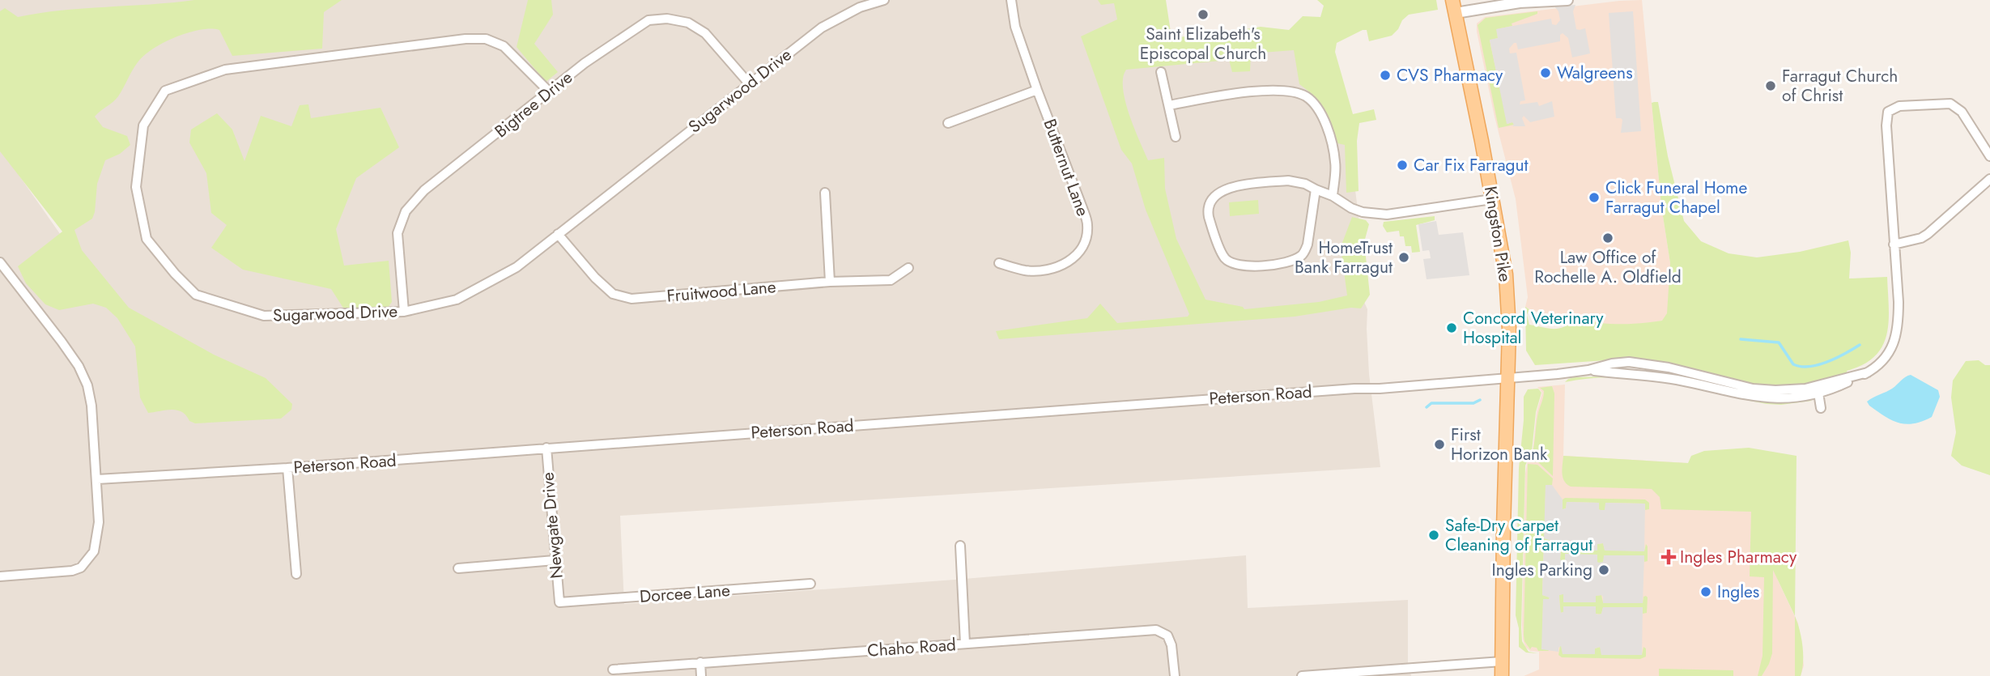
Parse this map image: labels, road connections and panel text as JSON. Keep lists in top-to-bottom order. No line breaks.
{"streets":{"main road":["Kingston Pike"],"street":["Sugarwood Drive","Bigtree Drive","Butternut Lane","Fruitwood Lane","Peterson Road","Newgate Drive","Dorcee Lane","Chaho Road"]},"crossings":[["Sugarwood Drive","Bigtree Drive"],["Sugarwood Drive","Fruitwood Lane"],["Kingston Pike","Peterson Road"],["Peterson Road","Newgate Drive"],["Newgate Drive","Dorcee Lane"]],"places":{"other":["Saint Elizabeth's Episcopal Church","Walgreens","CVS Pharmacy","Farragut Church of Christ","Car Fix Farragut","Click Funeral Home Farragut Chapel","Law Office of Rochelle A. Oldfield","HomeTrust Bank Farragut","Concord Veterinary Hospital","First Horizon Bank","Safe-Dry Carpet Cleaning of Farragut","Ingles Parking","Ingles"],"health":["Ingles Pharmacy"]}}
